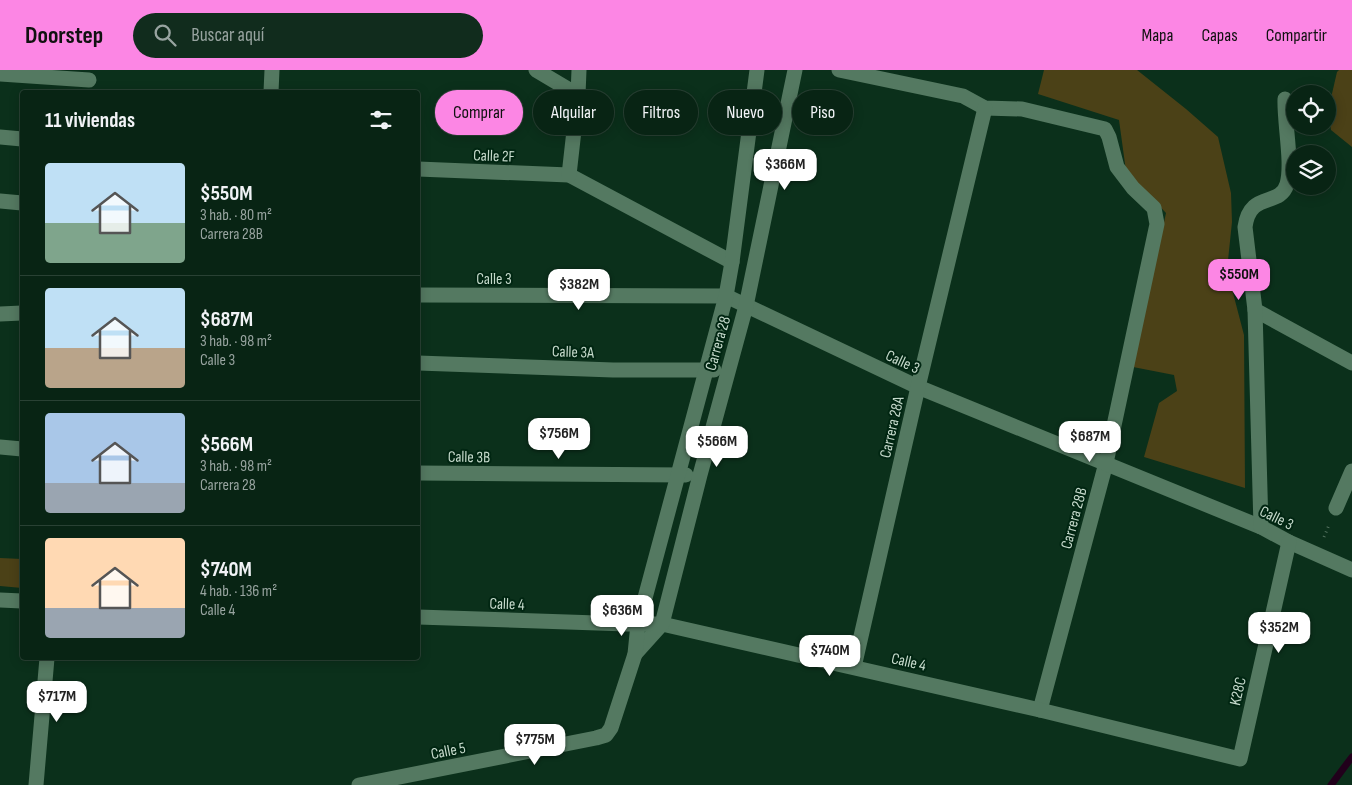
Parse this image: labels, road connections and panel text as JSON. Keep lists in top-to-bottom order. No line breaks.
{"streets":{"street":["Calle 2F","Calle 3","Carrera 28","Calle 3A","Carrera 28A","Calle 3B","Carrera 28B","Calle 4","K28C","Calle 5"]},"crossings":[["Calle 3","Carrera 28"],["Calle 3","Carrera 28A"],["Calle 3","Carrera 28B"],["Calle 3","K28C"],["Carrera 28","Calle 3A"],["Carrera 28","Calle 3B"],["Carrera 28","Calle 4"],["Carrera 28","Calle 5"],["Carrera 28A","Carrera 28B"],["Carrera 28A","Calle 4"],["Carrera 28B","Calle 4"],["Calle 4","K28C"],["Calle 4","Calle 5"]],"page":{"header":"Doorstep","search":"Buscar aquí","nav":["Mapa","Capas","Compartir"],"chip":["Comprar","Alquilar","Filtros","Nuevo","Piso"],"heading":"11 viviendas","price":["$366M","$550M","$382M","$756M","$687M","$566M","$636M","$352M","$740M","$717M","$775M"],"list":[{"name":"$550M","note":"3 hab. · 80 m² · Carrera 28B"},{"name":"$687M","note":"3 hab. · 98 m² · Calle 3"},{"name":"$566M","note":"3 hab. · 98 m² · Carrera 28"},{"name":"$740M","note":"4 hab. · 136 m² · Calle 4"}]}}
